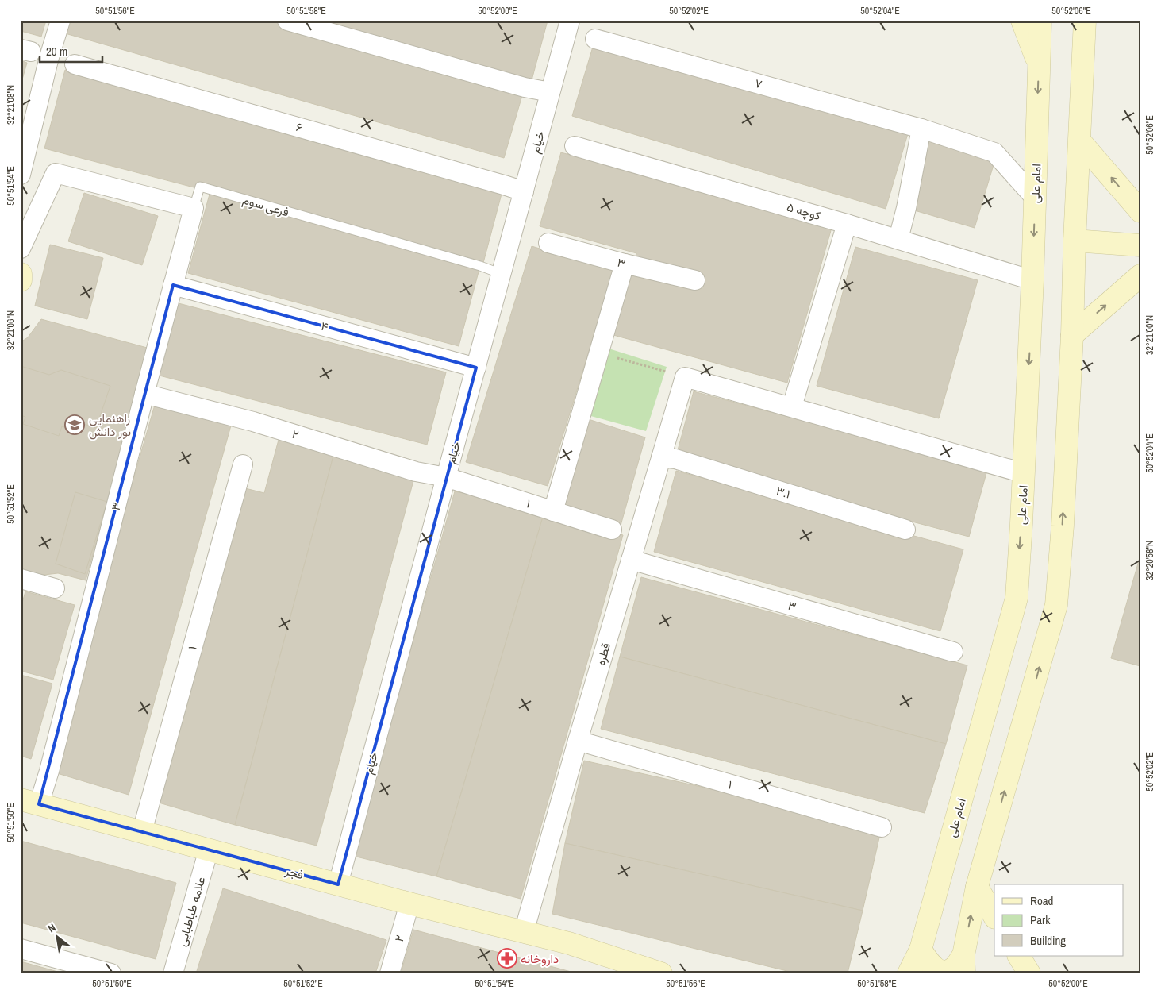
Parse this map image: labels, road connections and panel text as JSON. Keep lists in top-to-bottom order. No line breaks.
{"streets":{"main road":["امام علی","فجر"],"street":["۷","۶","خیام","کوچه ۵","۳","۴","۲","۳.۱","۱","قطره","علامه طباطبایی"],"lane":["فرعی سوم"]},"crossings":[["۷","امام علی"],["۶","خیام"],["خیام","فرعی سوم"],["خیام","۴"],["خیام","۲"],["خیام","۱"],["خیام","فجر"],["امام علی","کوچه ۵"],["فرعی سوم","۳"],["۳","۴"],["۳","۲"],["۳","قطره"],["۳","فجر"],["۲","۱"],["۲","فجر"],["۳.۱","قطره"],["۱","قطره"],["۱","فجر"],["قطره","فجر"],["فجر","علامه طباطبایی"]],"places":{"school or university":["راهنمایی نور دانش"],"pharmacy":["داروخانه"]},"legend":["Road","Park","Building"],"scale_bar":"20 m","north":"top left","coordinates":["50°51'56\"E","50°51'58\"E","50°52'00\"E","50°52'02\"E","50°52'04\"E","50°52'06\"E","32°21'08\"N","50°51'54\"E","32°21'06\"N","32°21'00\"N","50°51'52\"E","32°20'58\"N","50°51'50\"E"]}
